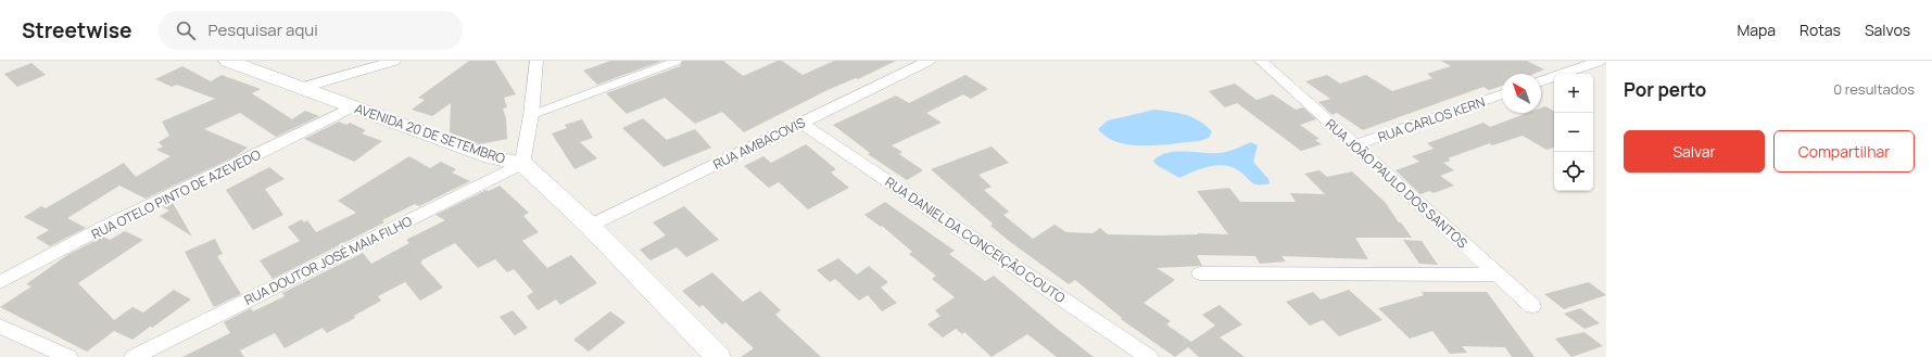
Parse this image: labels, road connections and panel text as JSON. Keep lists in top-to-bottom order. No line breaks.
{"streets":{"street":["RUA CARLOS KERN","AVENIDA 20 DE SETEMBRO","RUA AMBACOVIS","RUA JOÃO PAULO DOS SANTOS","RUA OTELO PINTO DE AZEVEDO","RUA DANIEL DA CONCEIÇÃO COUTO","RUA DOUTOR JOSÉ MAIA FILHO"]},"crossings":[["RUA CARLOS KERN","RUA JOÃO PAULO DOS SANTOS"],["AVENIDA 20 DE SETEMBRO","RUA AMBACOVIS"],["AVENIDA 20 DE SETEMBRO","RUA OTELO PINTO DE AZEVEDO"],["AVENIDA 20 DE SETEMBRO","RUA DOUTOR JOSÉ MAIA FILHO"],["RUA AMBACOVIS","RUA DANIEL DA CONCEIÇÃO COUTO"]],"north":"top left","page":{"header":"Streetwise","search":"Pesquisar aqui","nav":["Mapa","Rotas","Salvos"],"heading":["Por perto","0 resultados"],"map_buttons":["+","−"],"buttons":["Salvar","Compartilhar"]}}
